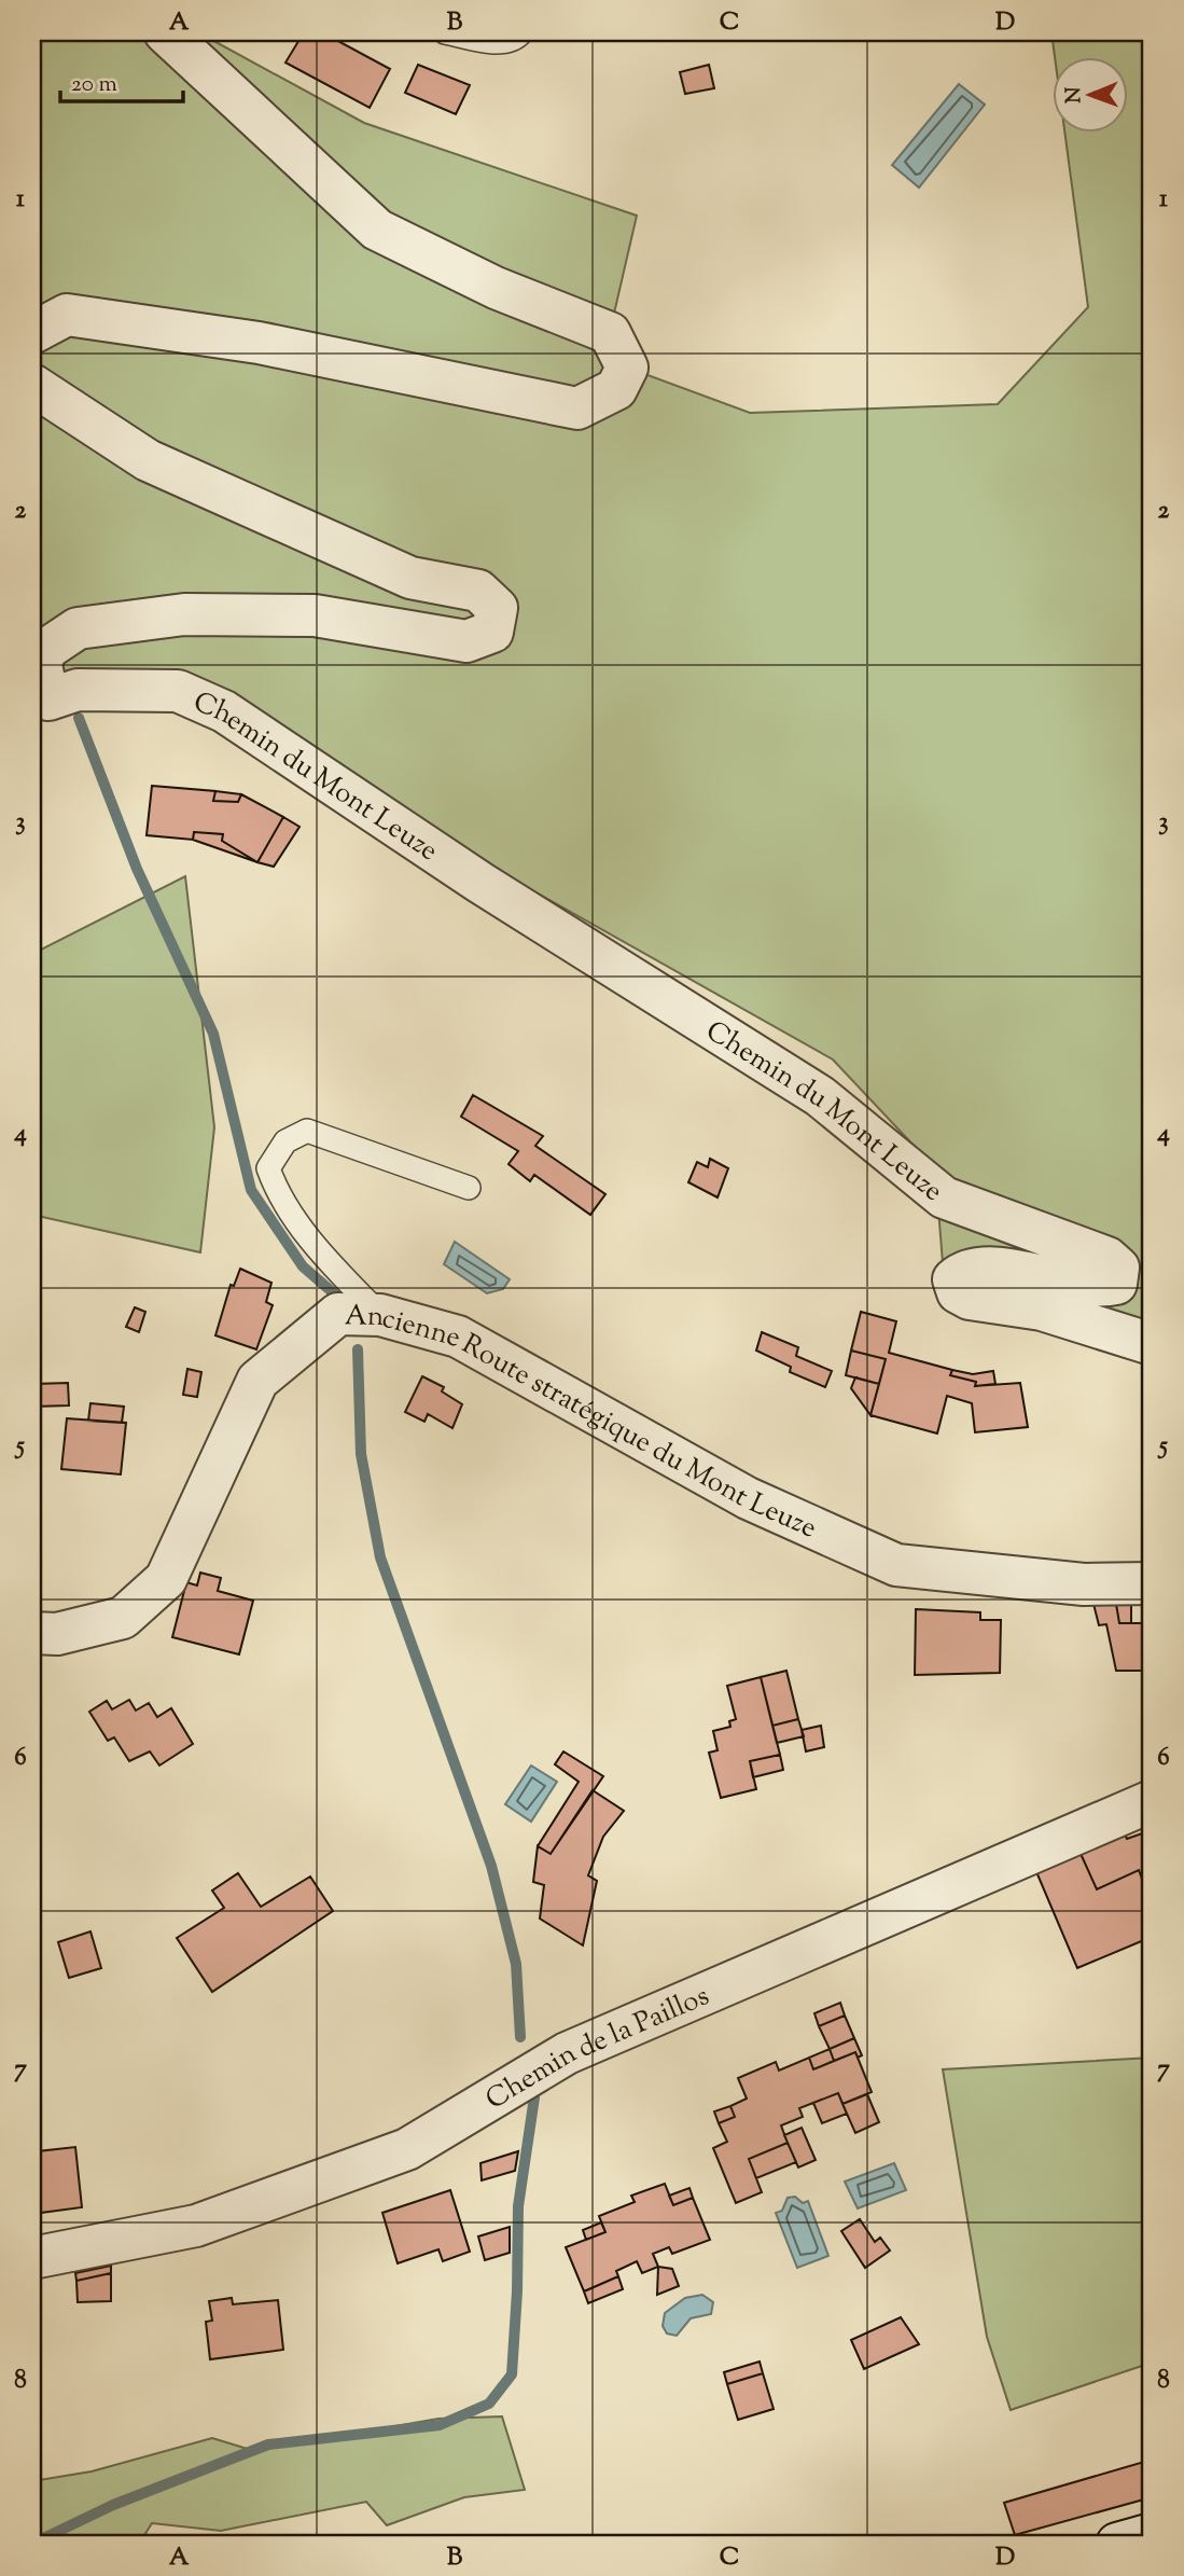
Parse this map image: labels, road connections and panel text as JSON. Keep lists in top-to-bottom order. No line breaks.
{"streets":{"street":["Chemin du Mont Leuze","Ancienne Route stratégique du Mont Leuze","Chemin de la Paillos"]},"scale_bar":"20 m","north":"left","grid":{"columns":["A","B","C","D"],"rows":["1","2","3","4","5","6","7","8"]}}
